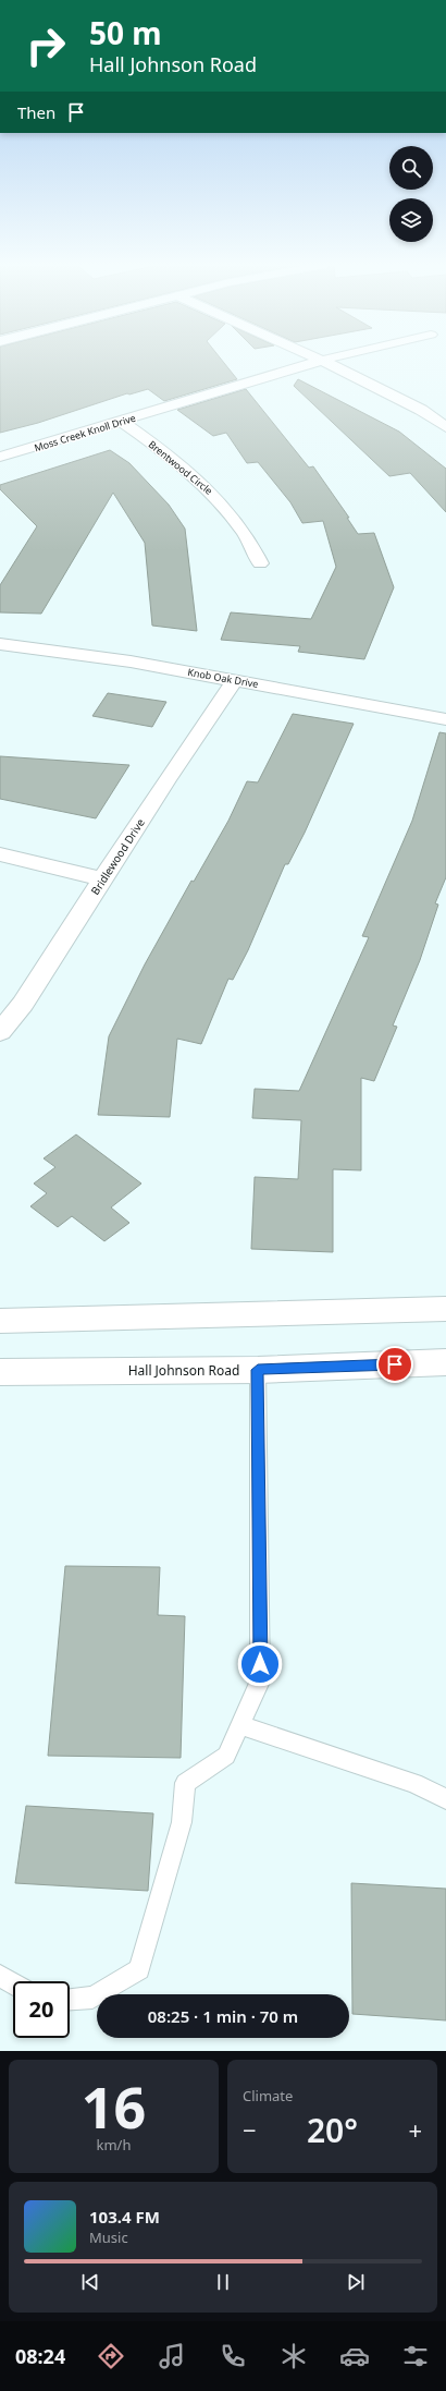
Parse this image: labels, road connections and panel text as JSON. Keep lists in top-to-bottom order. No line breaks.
{"streets":{"street":["Moss Creek Knoll Drive","Brentwood Circle","Knob Oak Drive","Bridlewood Drive","Hall Johnson Road"]},"crossings":[["Moss Creek Knoll Drive","Brentwood Circle"],["Knob Oak Drive","Bridlewood Drive"]],"page":{"turn":["50 m","Hall Johnson Road"],"then":"Then","limit":"20","trip":"08:25 · 1 min · 70 m","tile":[["16","km/h"],"Climate"],"heat":["−","20°","+"],"song":["103.4 FM","Music"],"tabs":"08:24"}}
